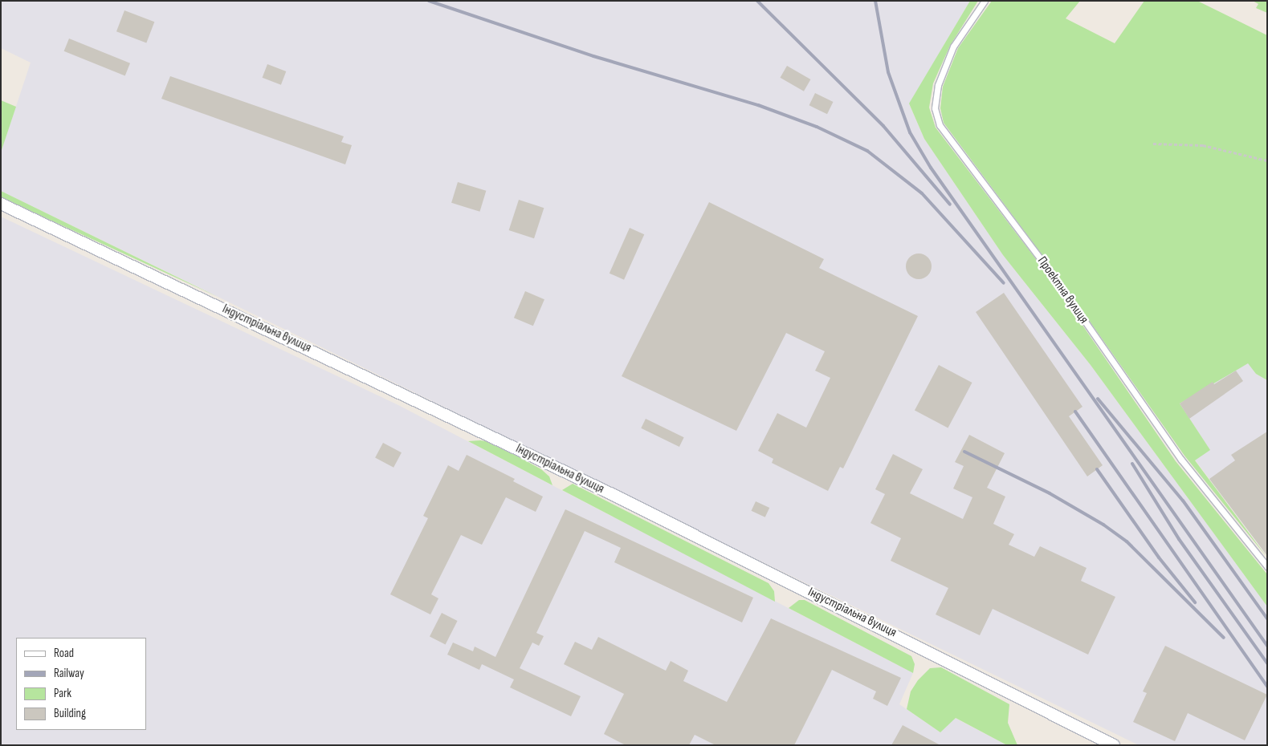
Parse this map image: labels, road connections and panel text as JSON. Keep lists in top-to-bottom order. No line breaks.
{"streets":{"street":["Індустріальна вулиця"],"lane":["Проектна вулиця"]},"legend":["Road","Railway","Park","Building"]}
